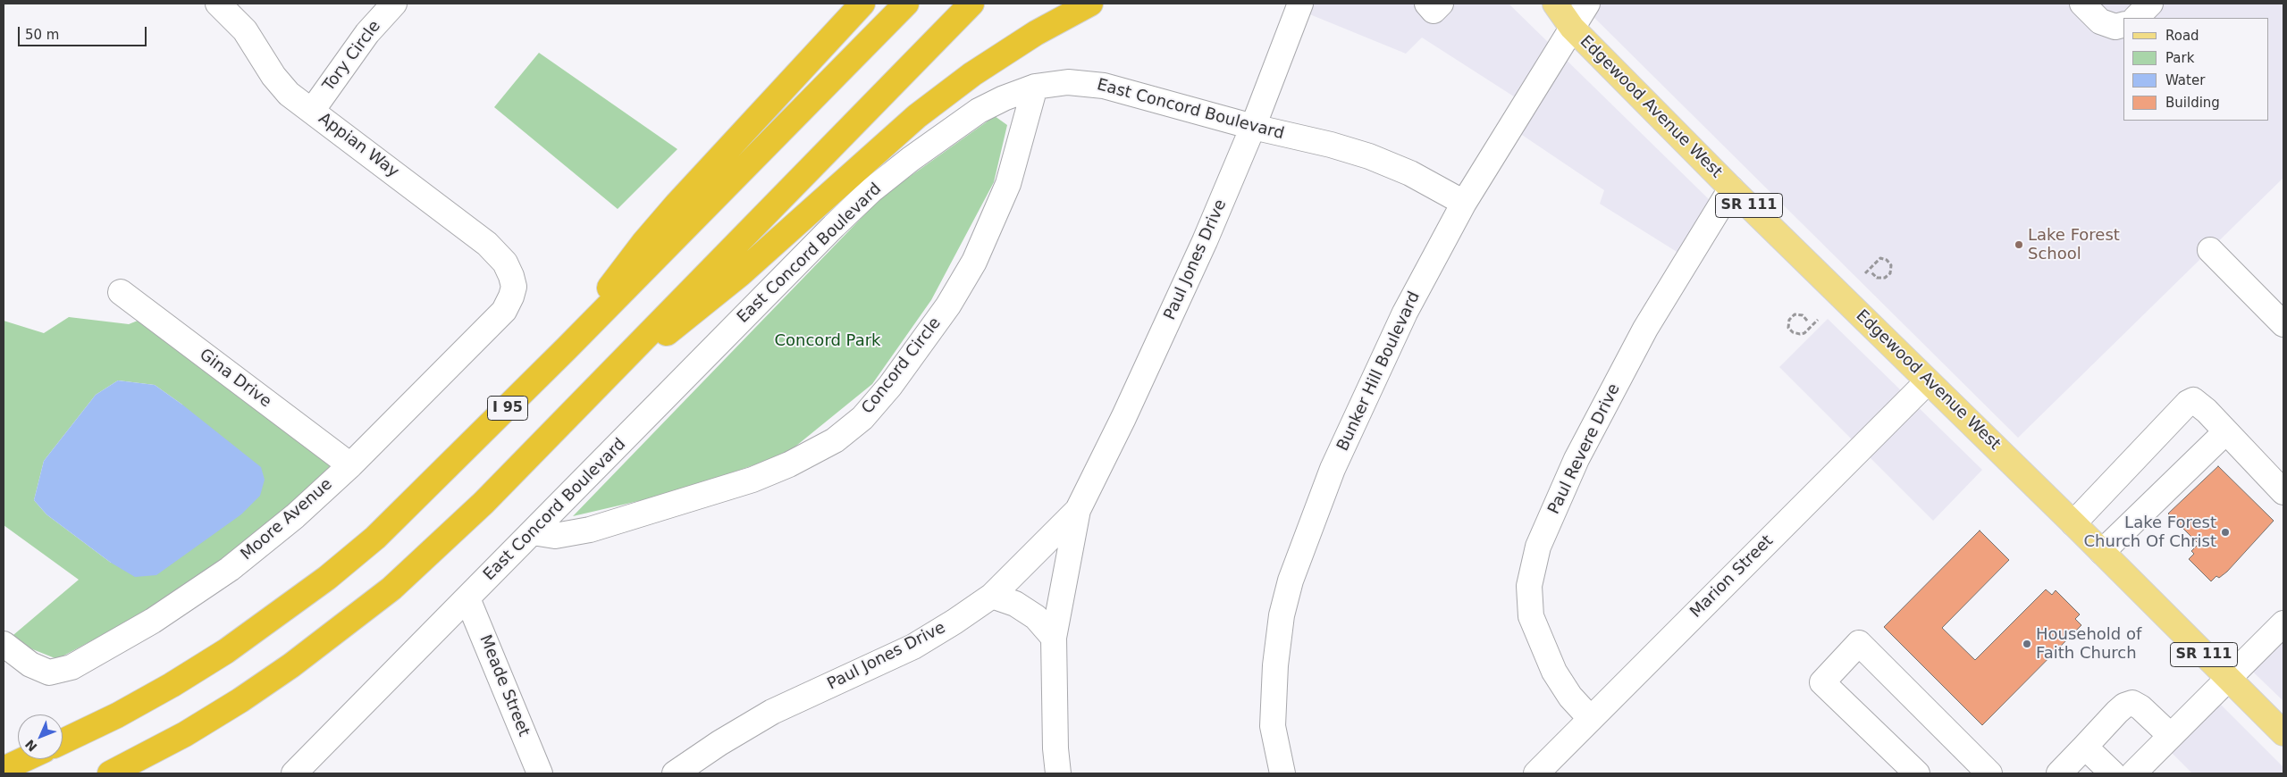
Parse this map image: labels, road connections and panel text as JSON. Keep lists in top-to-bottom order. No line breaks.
{"streets":{"highway":["I 95"],"main road":["Edgewood Avenue West","SR 111"],"street":["Tory Circle","East Concord Boulevard","Appian Way","Paul Jones Drive","Concord Circle","Bunker Hill Boulevard","Gina Drive","Paul Revere Drive","Moore Avenue","Marion Street","Meade Street"]},"crossings":[["Tory Circle","Appian Way"],["Edgewood Avenue West","Bunker Hill Boulevard"],["Edgewood Avenue West","Paul Revere Drive"],["Edgewood Avenue West","Marion Street"],["East Concord Boulevard","Paul Jones Drive"],["East Concord Boulevard","Concord Circle"],["East Concord Boulevard","Bunker Hill Boulevard"],["East Concord Boulevard","Meade Street"],["Appian Way","Moore Avenue"],["Gina Drive","Moore Avenue"],["Paul Revere Drive","Marion Street"]],"parks":["Concord Park"],"places":["Lake Forest School","Lake Forest Church Of Christ","Household of Faith Church"],"legend":["Road","Park","Water","Building"],"scale_bar":"50 m","north":"bottom left"}
